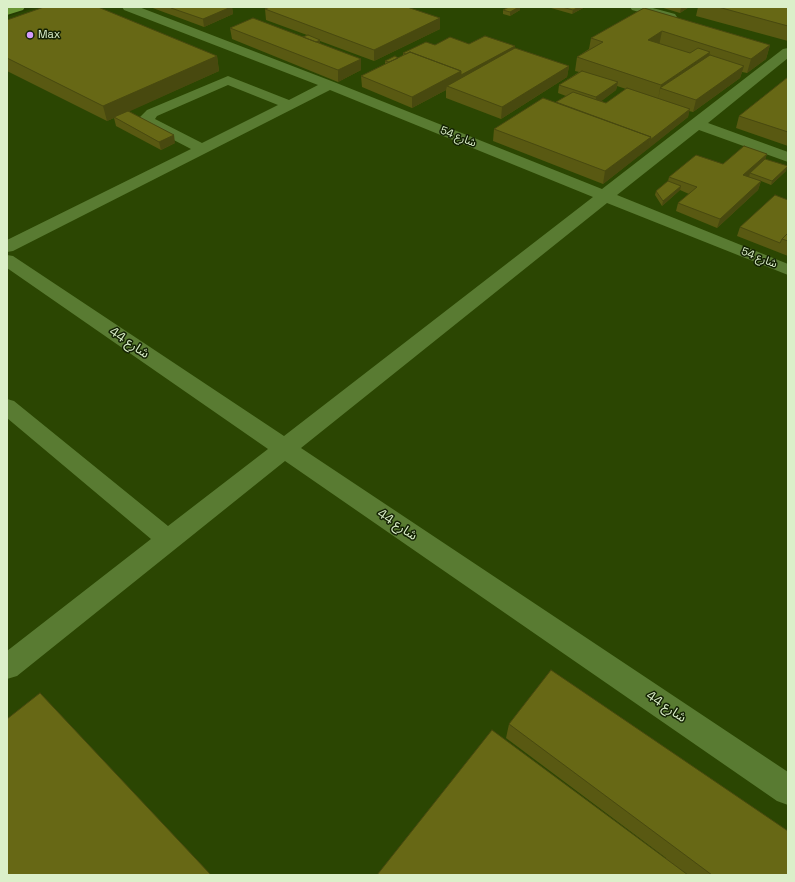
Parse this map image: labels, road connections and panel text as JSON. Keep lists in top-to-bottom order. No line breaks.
{"streets":{"lane":["شارع 54","شارع 44"]},"places":["Max"]}
